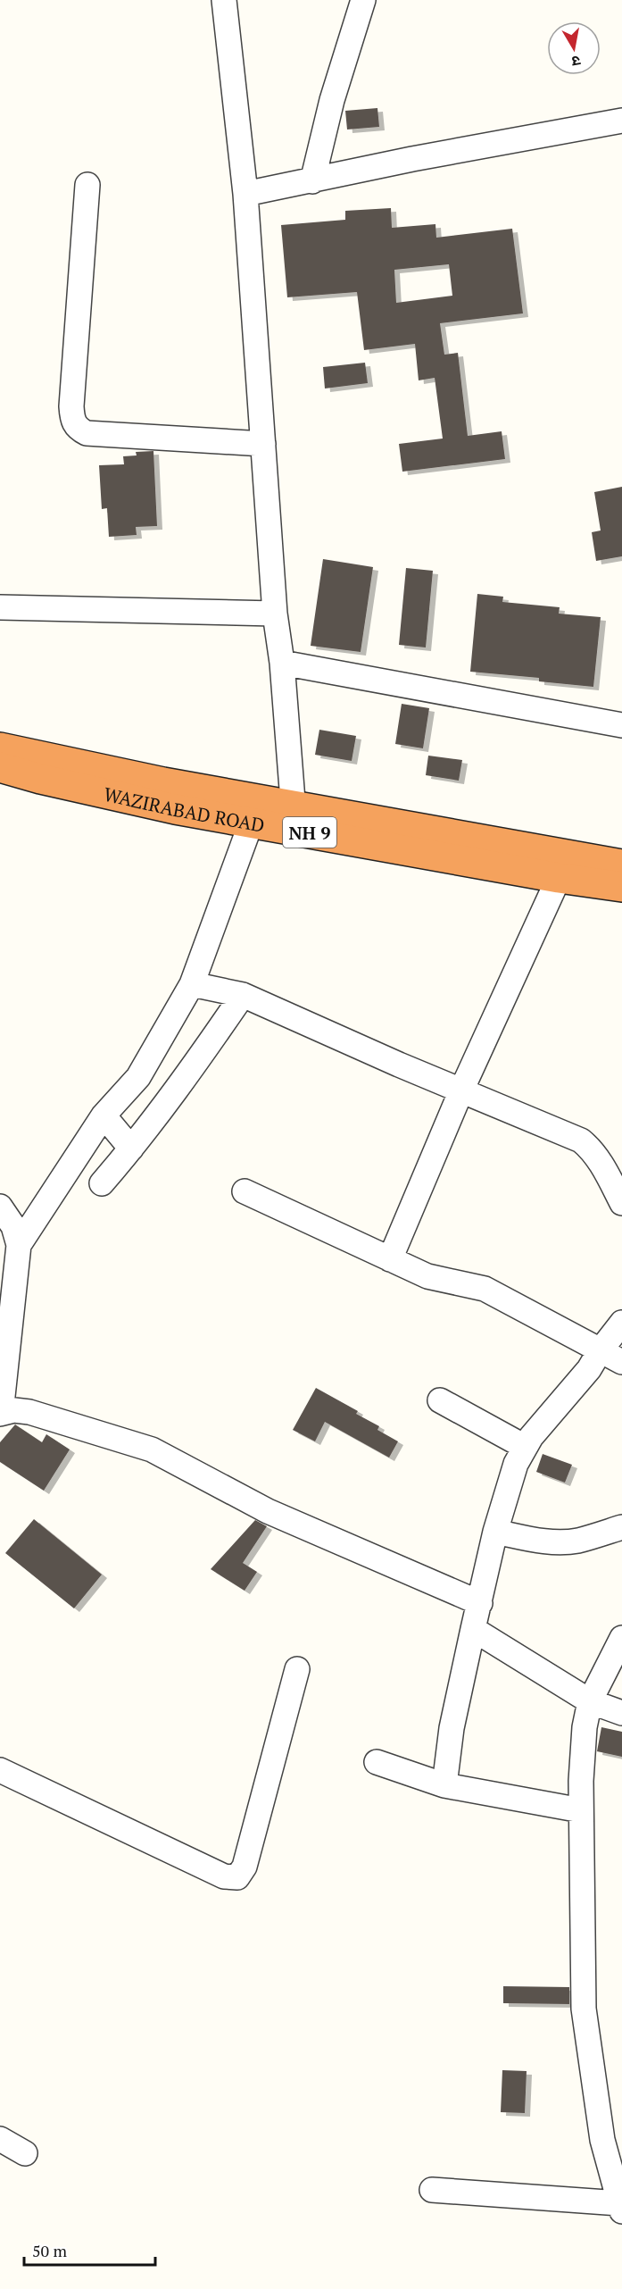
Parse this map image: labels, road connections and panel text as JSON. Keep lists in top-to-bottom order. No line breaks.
{"streets":{"highway":["WAZIRABAD ROAD","NH 9"]},"scale_bar":"50 m","north":"bottom"}
